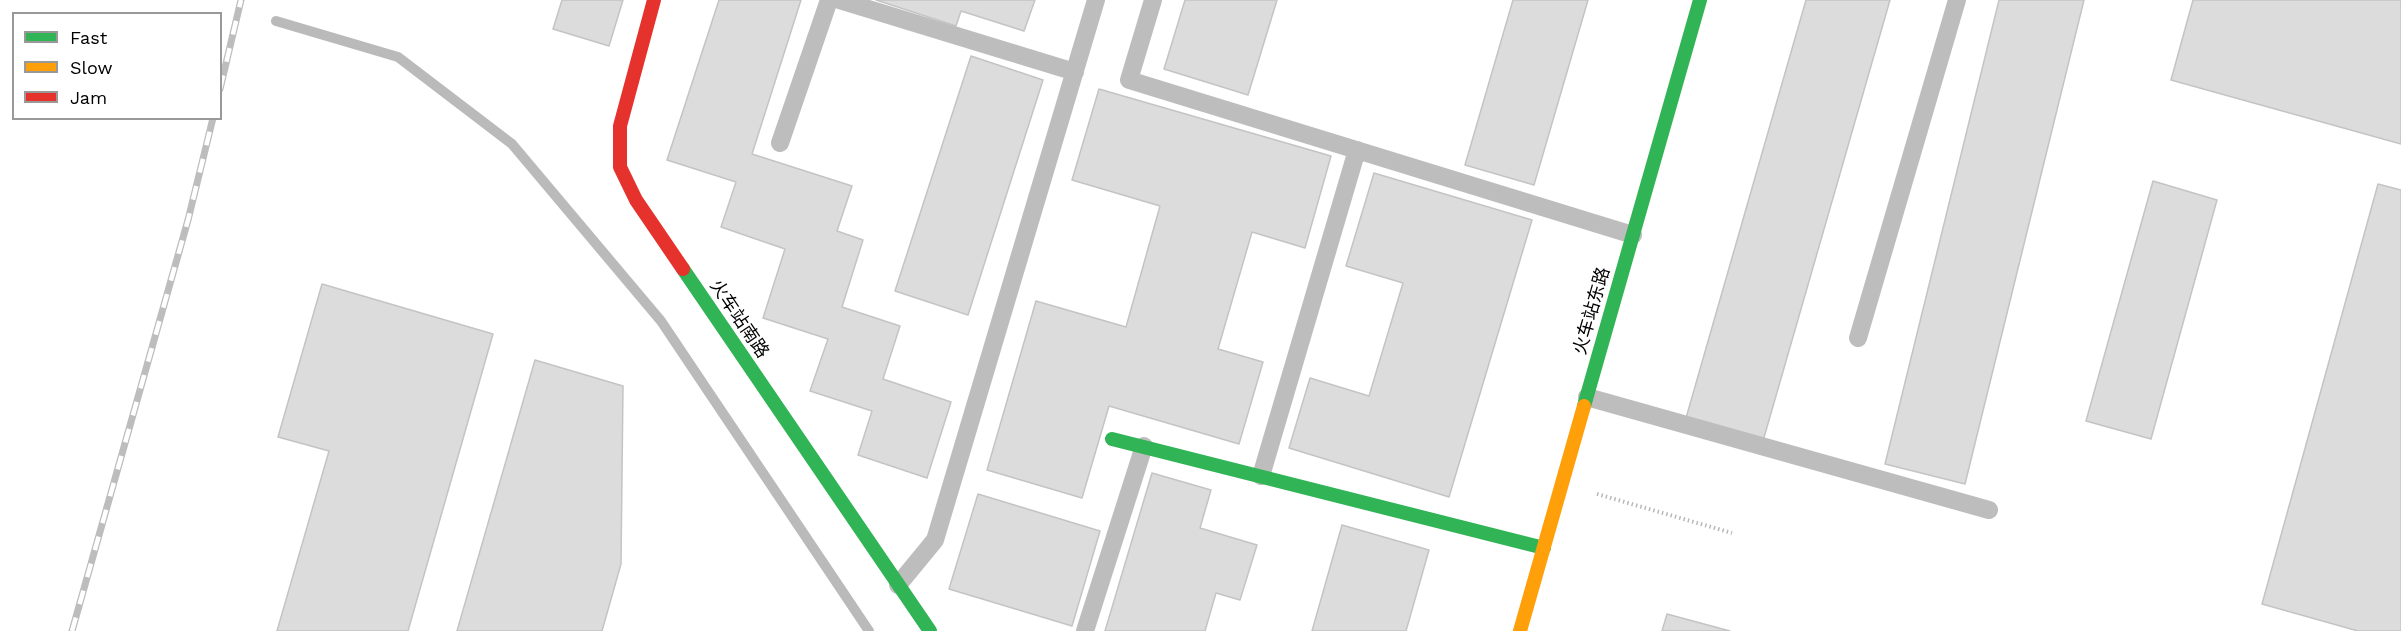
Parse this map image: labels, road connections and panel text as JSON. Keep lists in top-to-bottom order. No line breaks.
{"streets":{"street":["火车站东路","火车站南路"]},"legend":["Fast","Slow","Jam"]}
